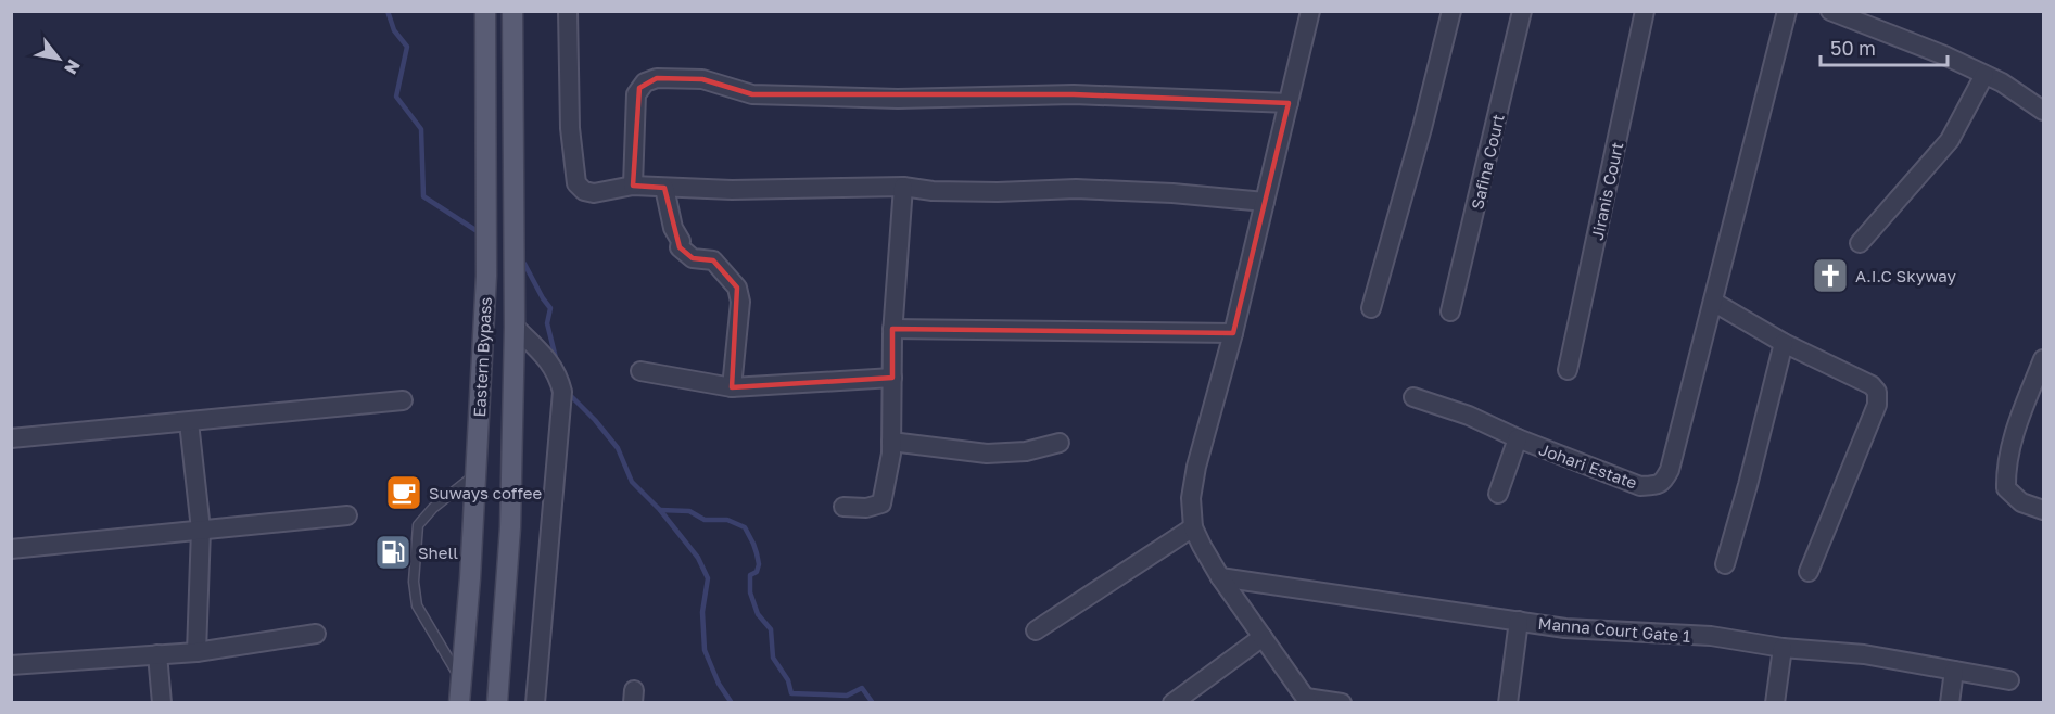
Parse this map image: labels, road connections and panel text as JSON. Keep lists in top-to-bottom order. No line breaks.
{"streets":{"main road":["Eastern Bypass"],"street":["Safina Court","Jiranis Court","Johari Estate","Manna Court Gate 1"]},"places":{"church":["A.I.C Skyway"],"cafe":["Suways coffee"],"fuel station":["Shell"]},"scale_bar":"50 m","north":"bottom right"}
